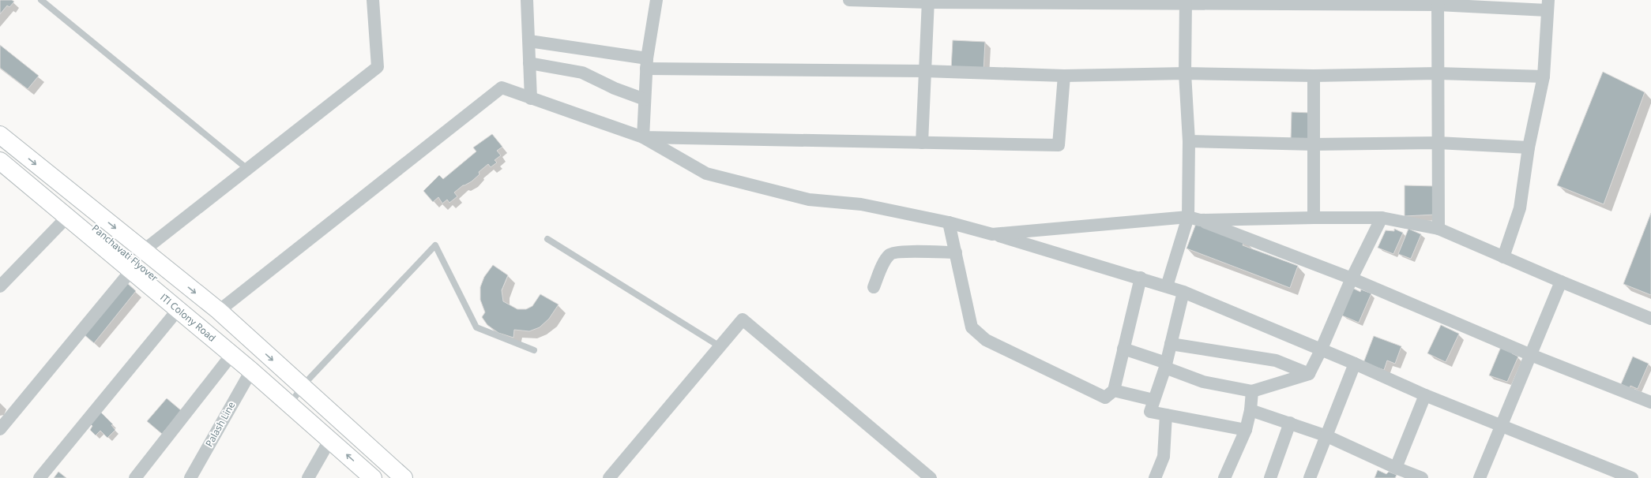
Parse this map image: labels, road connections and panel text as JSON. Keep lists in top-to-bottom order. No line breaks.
{"streets":{"main road":["Panchavati Flyover","ITI Colony Road"],"street":["Palash Line"]},"crossings":[["Panchavati Flyover","ITI Colony Road"],["Panchavati Flyover","Palash Line"],["ITI Colony Road","Palash Line"]]}
